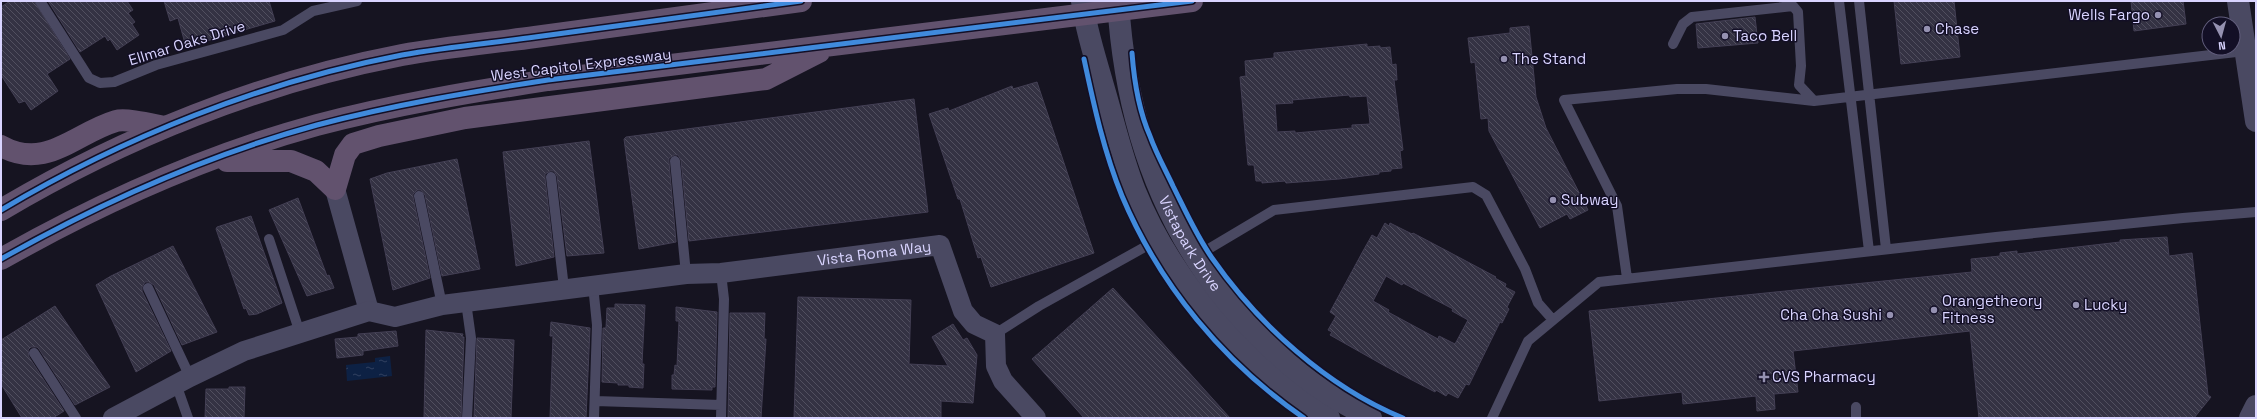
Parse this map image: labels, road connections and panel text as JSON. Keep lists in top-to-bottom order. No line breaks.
{"streets":{"highway":["West Capitol Expressway"],"street":["Vistapark Drive","Vista Roma Way"],"lane":["Ellmar Oaks Drive"]},"crossings":[["West Capitol Expressway","Vistapark Drive"]],"places":{"other":["Wells Fargo","Chase","Taco Bell","The Stand","Subway","Lucky","Orangetheory Fitness","Cha Cha Sushi"],"health":["CVS Pharmacy"]},"north":"bottom"}
